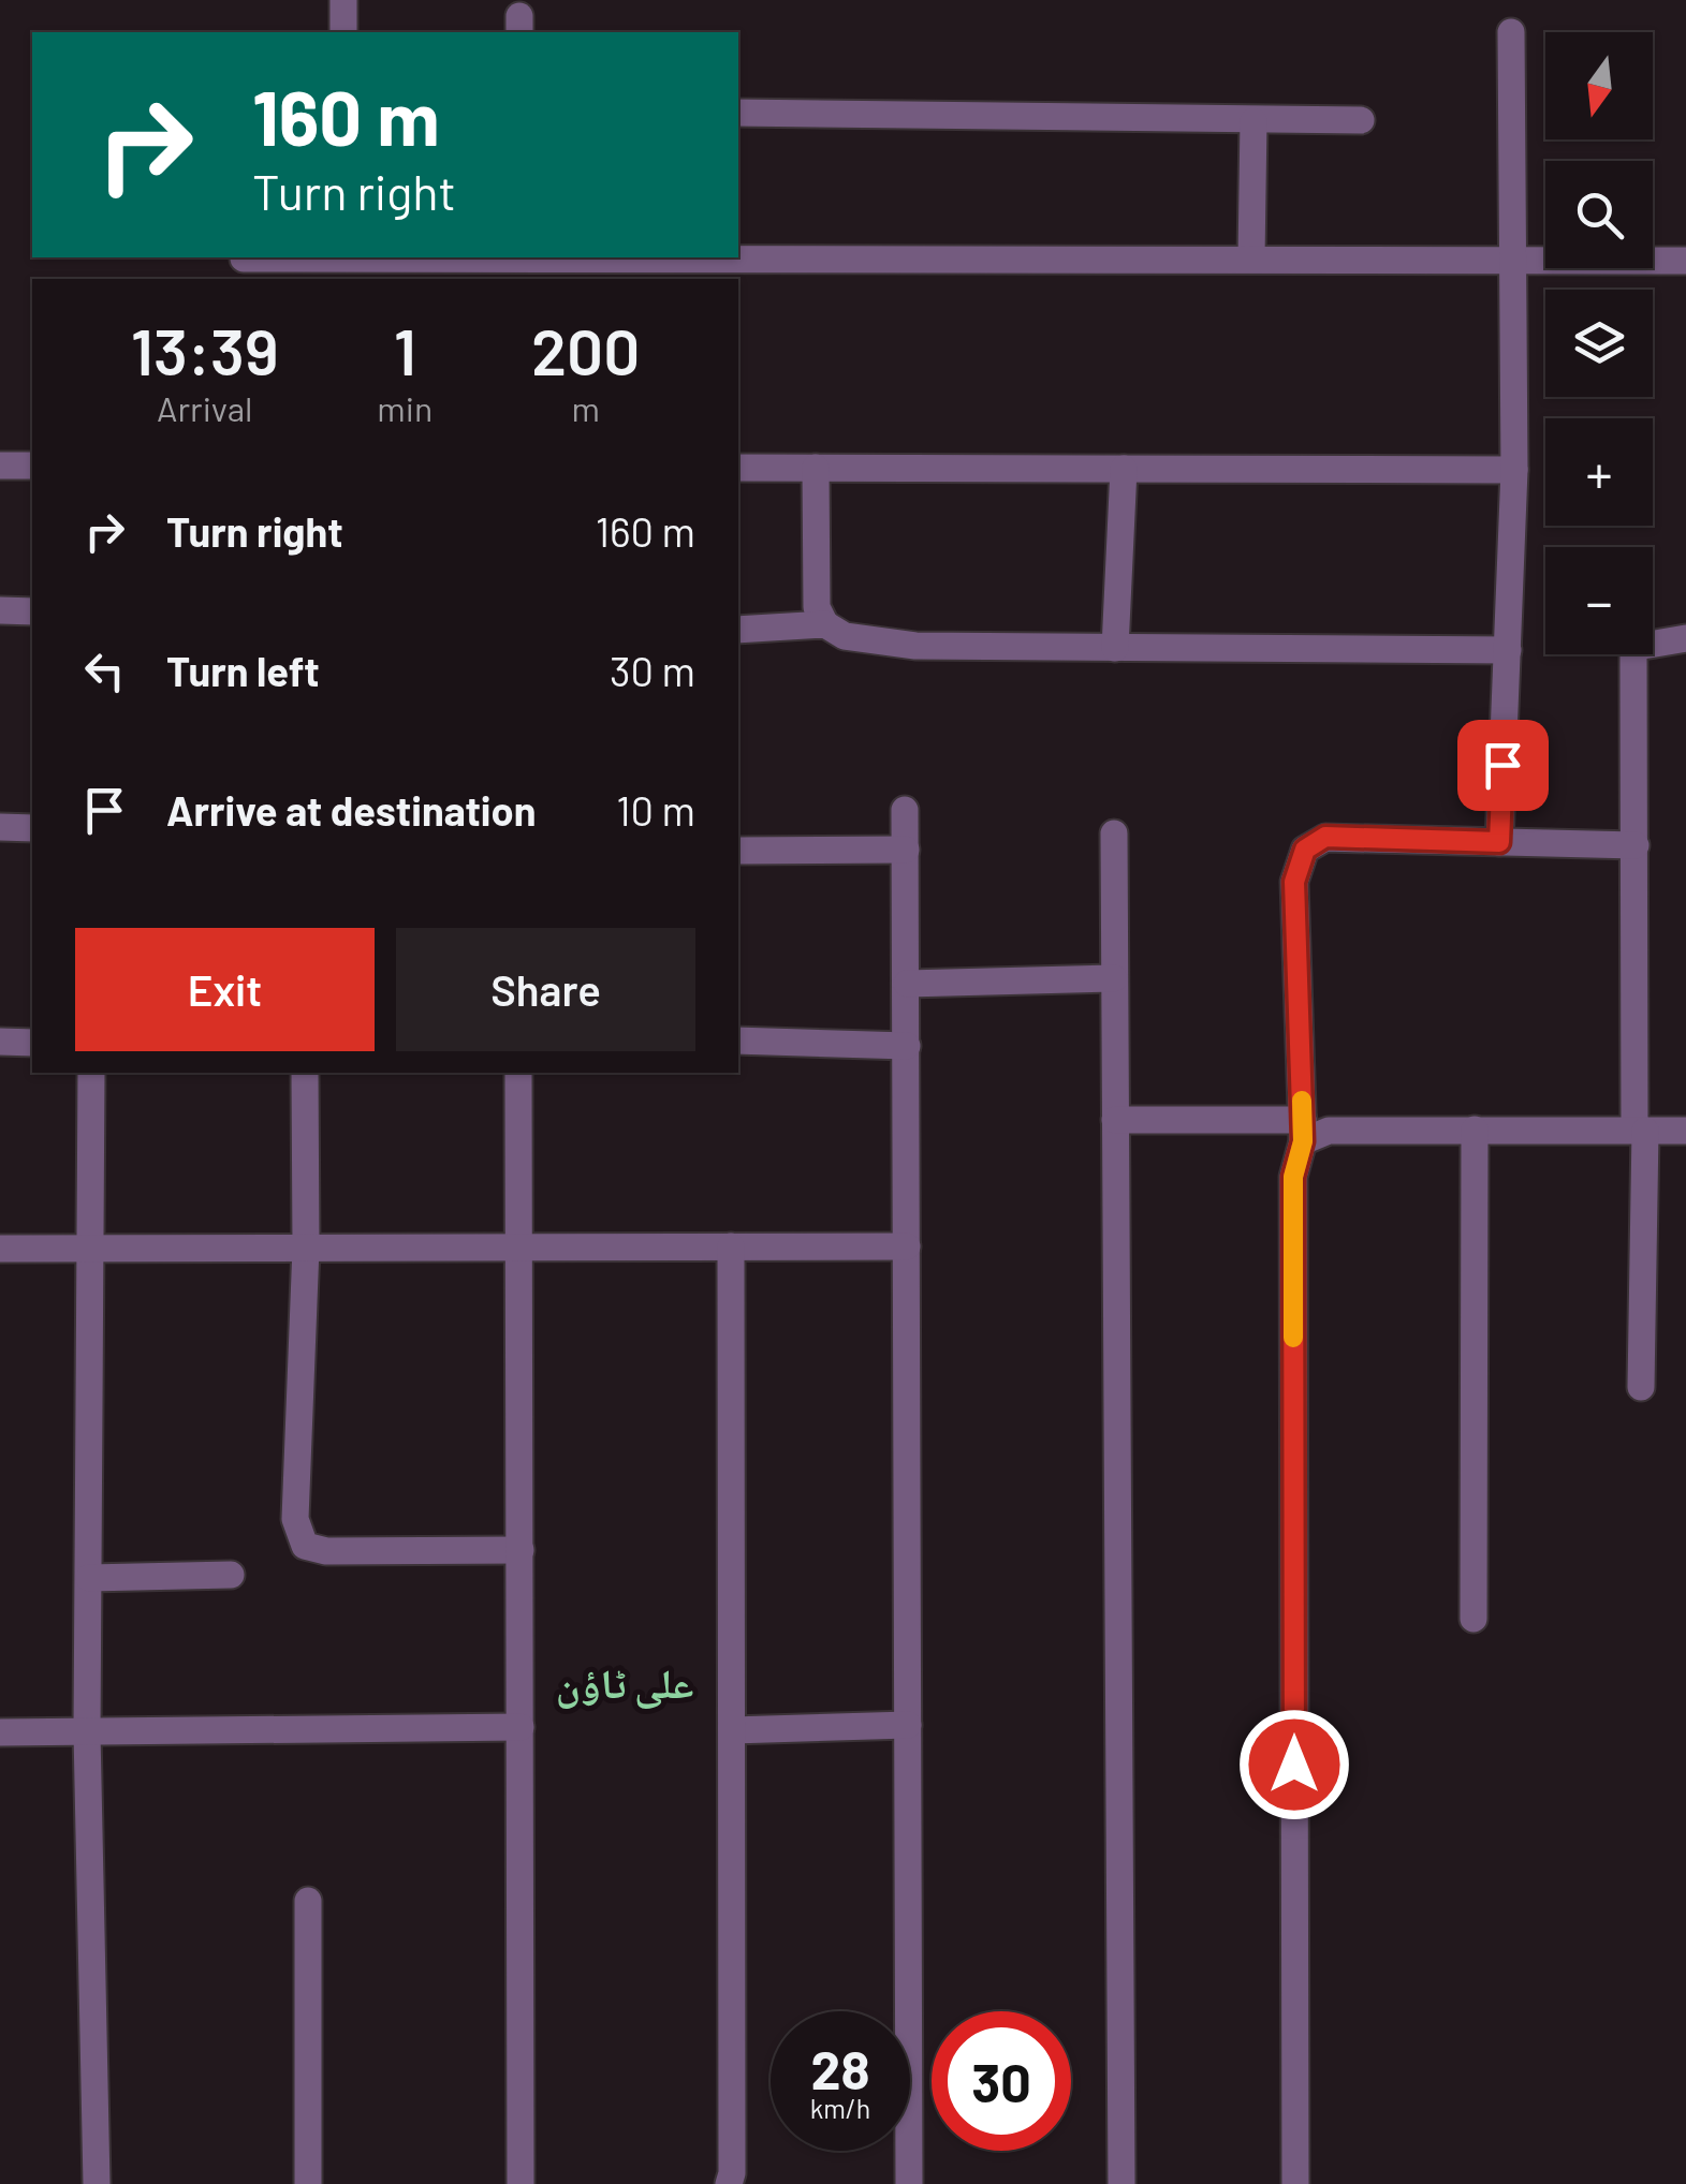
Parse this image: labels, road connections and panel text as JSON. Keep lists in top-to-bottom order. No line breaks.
{"districts":["علی ٹاؤن"],"north":"bottom","page":{"map_buttons":["+","−"],"turn":["160 m","Turn right"],"eta":["13:39","Arrival","1","min","200","m"],"list":[{"name":"Turn right","value":"160 m"},{"name":"Turn left","value":"30 m"},{"name":"Arrive at destination","value":"10 m"}],"buttons":["Exit","Share"],"speed":"28 km/h","limit":"30"}}
